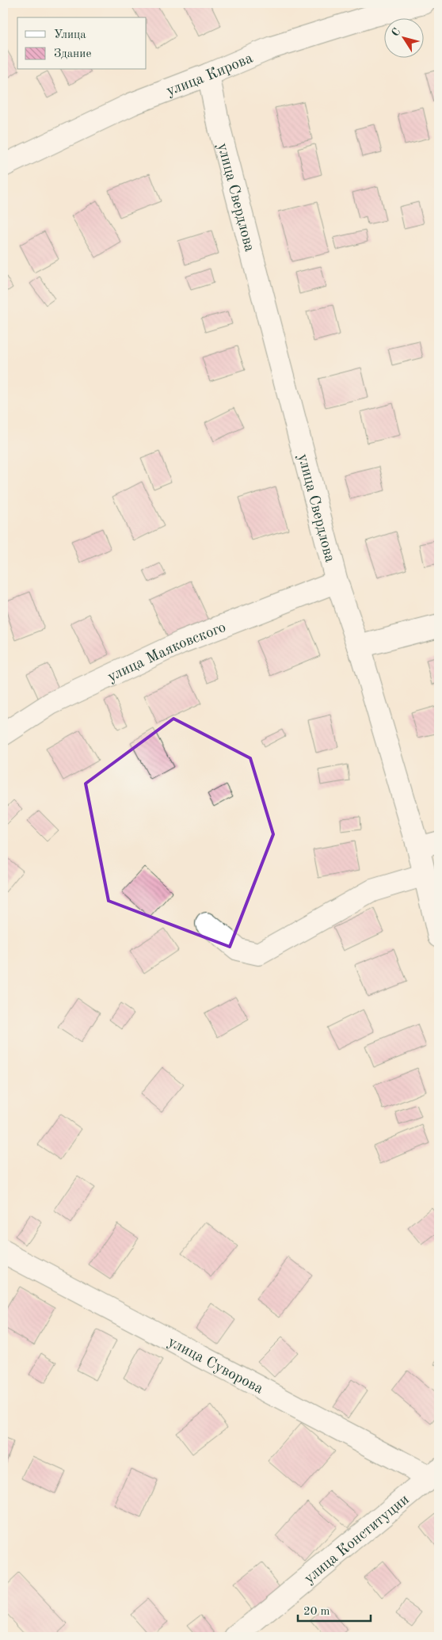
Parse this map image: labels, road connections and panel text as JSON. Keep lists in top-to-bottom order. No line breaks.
{"streets":{"street":["улица Кирова","улица Свердлова","улица Маяковского","улица Суворова","улица Конституции"]},"crossings":[["улица Кирова","улица Свердлова"],["улица Свердлова","улица Маяковского"],["улица Суворова","улица Конституции"]],"legend":["Улица","Здание"],"scale_bar":"20 m","north":"top left"}
